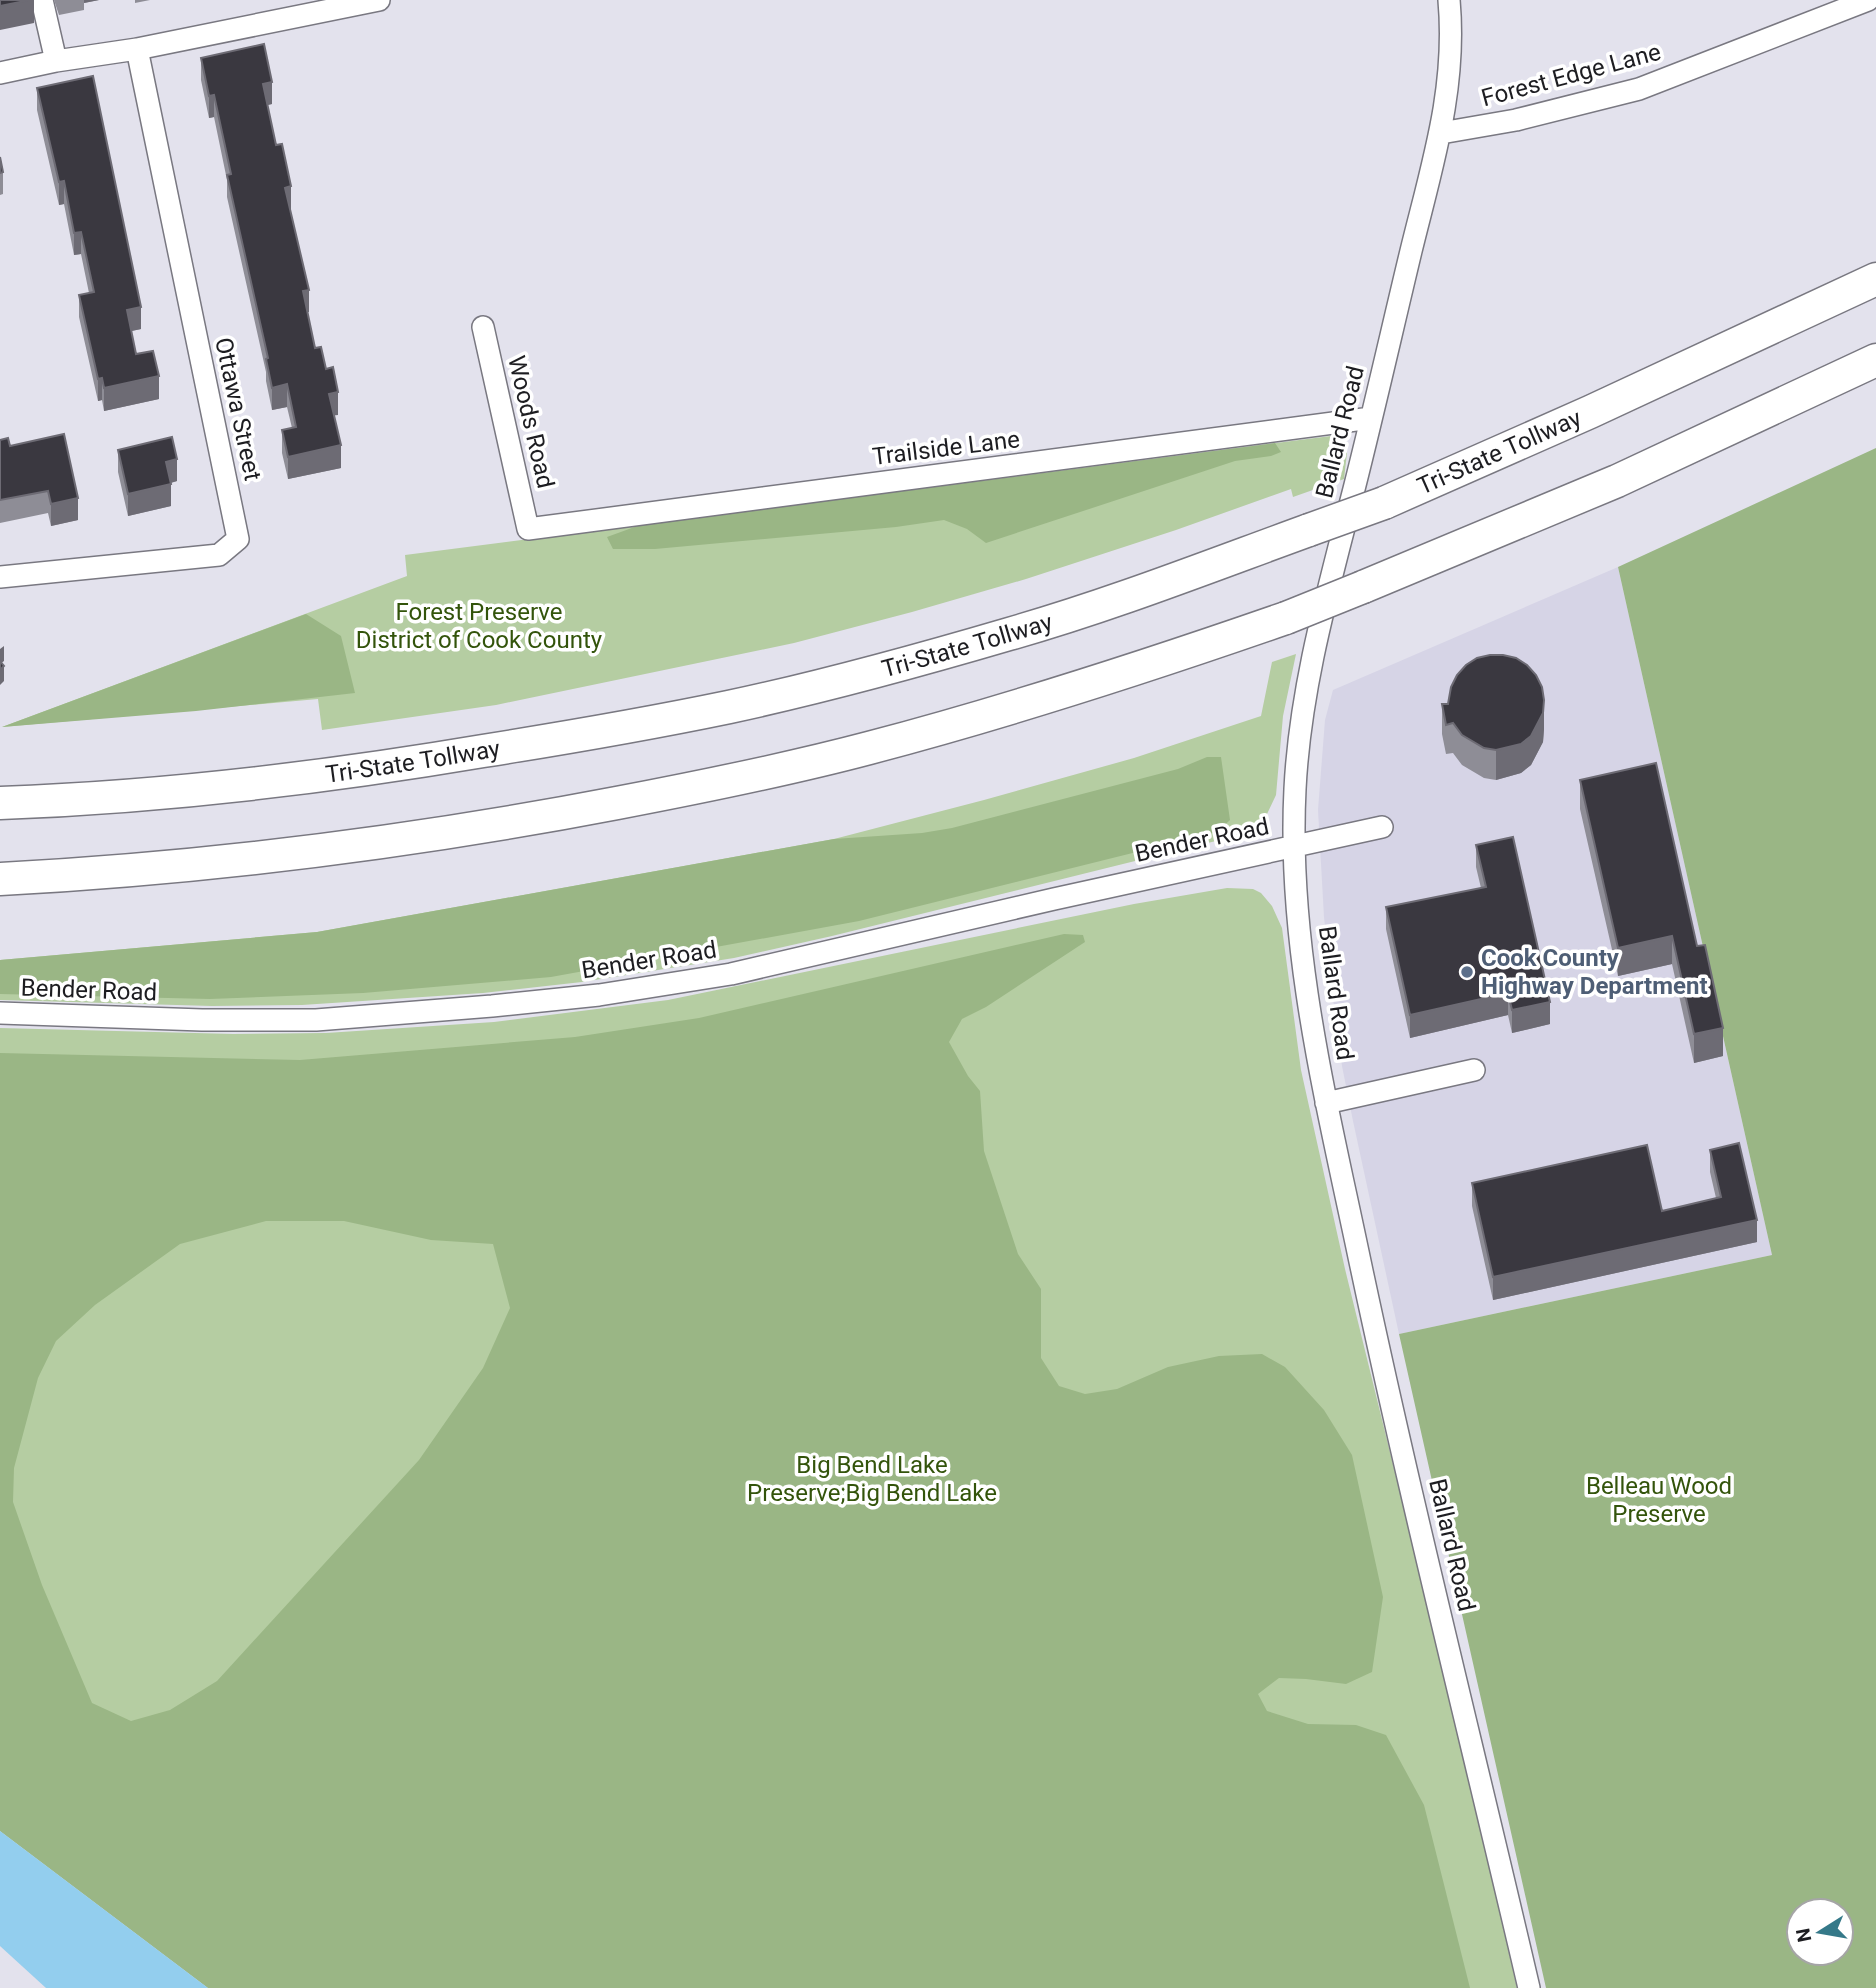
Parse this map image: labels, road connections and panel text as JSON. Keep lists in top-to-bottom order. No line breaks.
{"streets":{"highway":["Tri-State Tollway"],"street":["Forest Edge Lane","Ottawa Street","Woods Road","Ballard Road","Trailside Lane","Bender Road"]},"crossings":[["Forest Edge Lane","Ballard Road"],["Woods Road","Trailside Lane"],["Ballard Road","Trailside Lane"],["Ballard Road","Bender Road"]],"parks":["Forest Preserve District of Cook County","Big Bend Lake Preserve;Big Bend Lake","Belleau Wood Preserve"],"places":["Cook County Highway Department"],"north":"left"}
